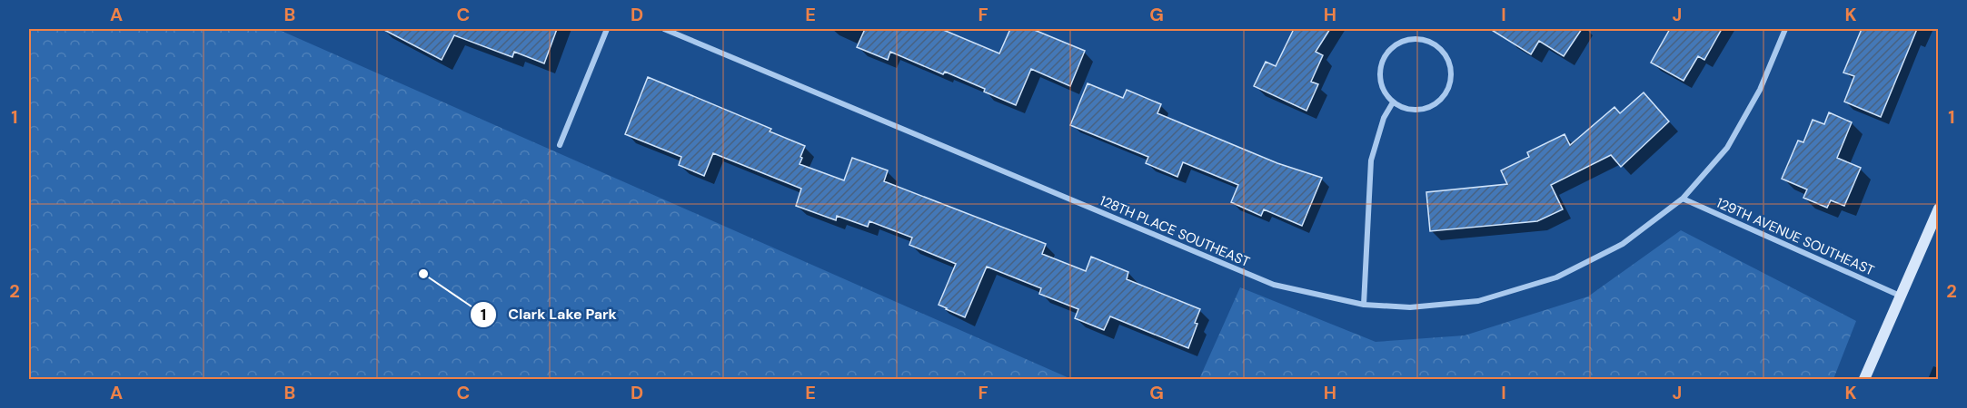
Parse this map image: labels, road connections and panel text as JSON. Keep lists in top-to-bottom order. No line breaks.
{"streets":{"street":["128TH PLACE SOUTHEAST","129TH AVENUE SOUTHEAST"]},"crossings":[["128TH PLACE SOUTHEAST","129TH AVENUE SOUTHEAST"]],"places":["Clark Lake Park"],"grid":{"columns":["A","B","C","D","E","F","G","H","I","J","K"],"rows":["1","2"]}}
